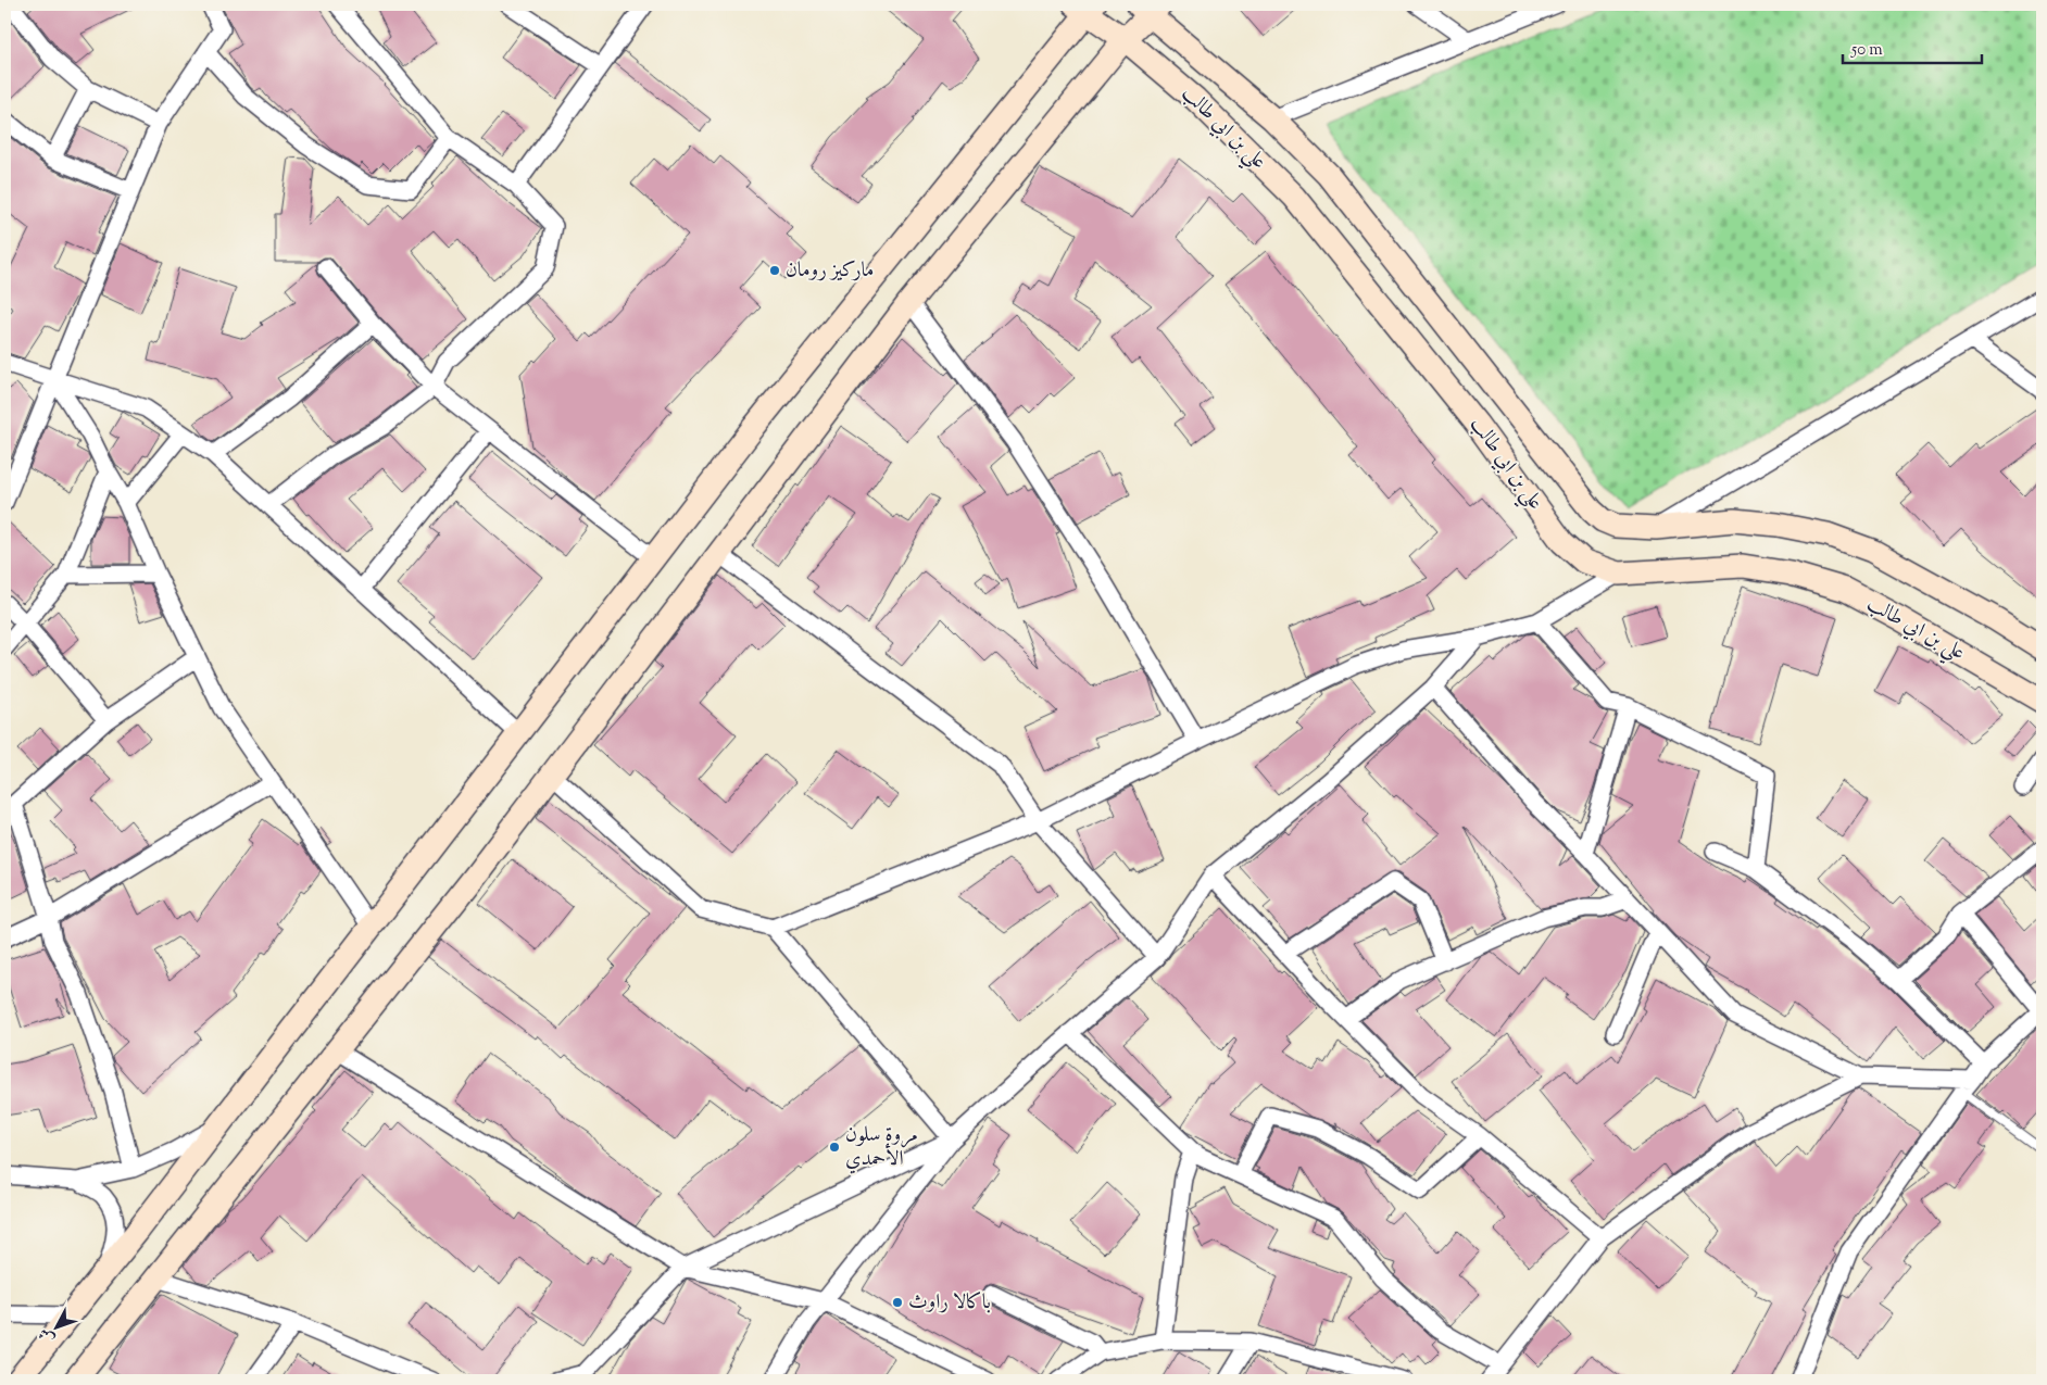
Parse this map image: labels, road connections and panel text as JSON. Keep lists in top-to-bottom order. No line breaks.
{"streets":{"street":["علي بن ابي طالب"]},"places":["ماركيز رومان","مروة سلون الأحمدي","باكالا راوث"],"scale_bar":"50 m","north":"bottom left"}
